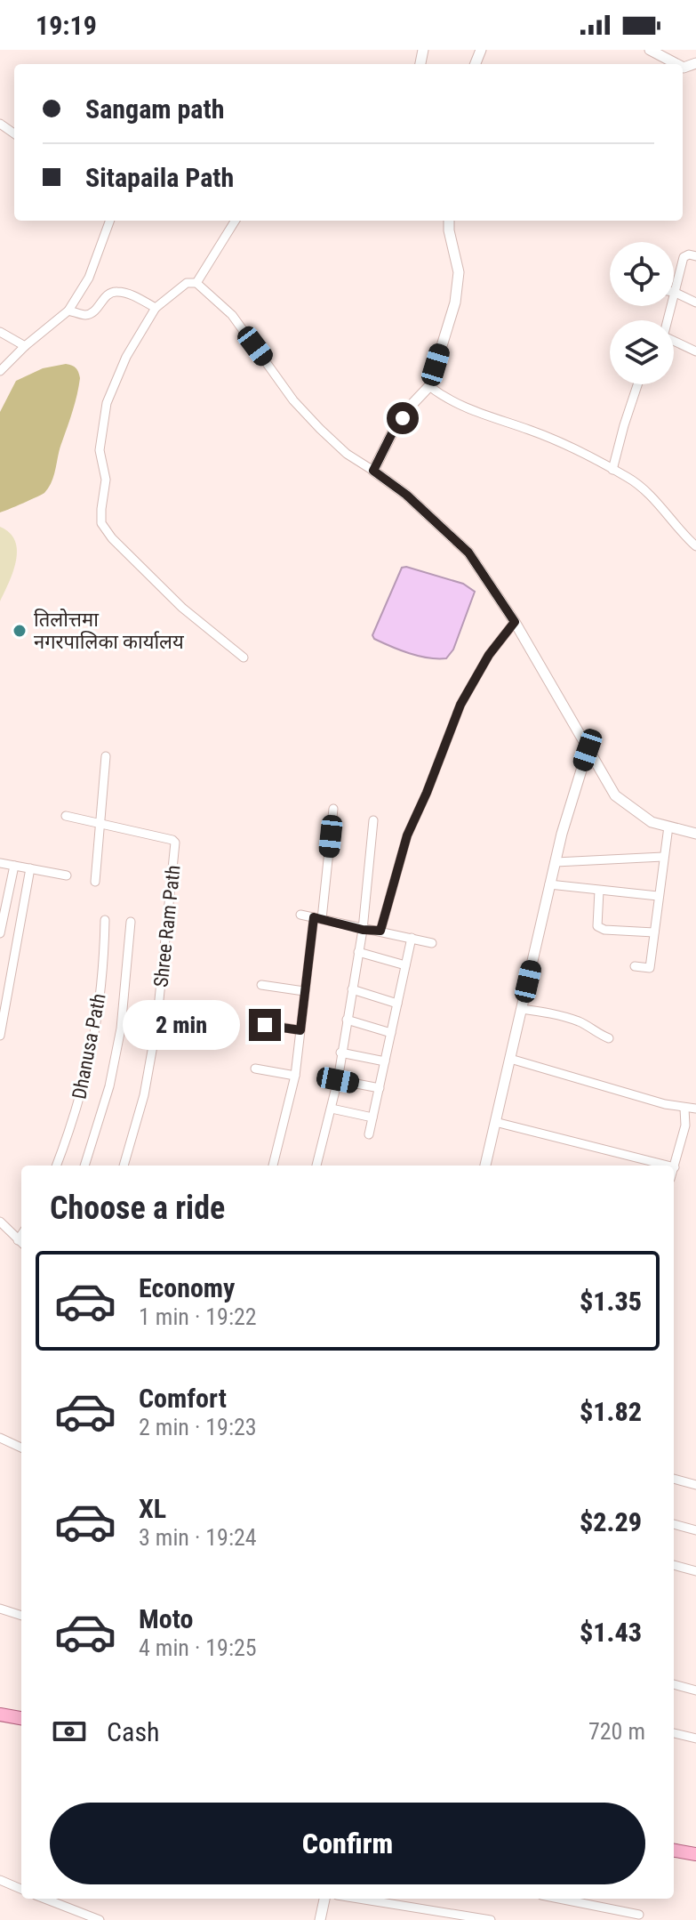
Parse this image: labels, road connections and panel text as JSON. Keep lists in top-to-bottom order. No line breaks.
{"streets":{"street":["Shree Ram Path","Dhanusa Path"]},"places":["तिलोत्तमा नगरपालिका कार्यालय"],"page":{"status":"19:19","banner":["Sangam path","Sitapaila Path"],"bubble":"2 min","heading":"Choose a ride","list":[{"name":"Economy","note":"1 min · 19:22","value":"$1.35"},{"name":"Comfort","note":"2 min · 19:23","value":"$1.82"},{"name":"XL","note":"3 min · 19:24","value":"$2.29"},{"name":"Moto","note":"4 min · 19:25","value":"$1.43"}],"pay":["Cash","720 m"],"buttons":"Confirm"}}
